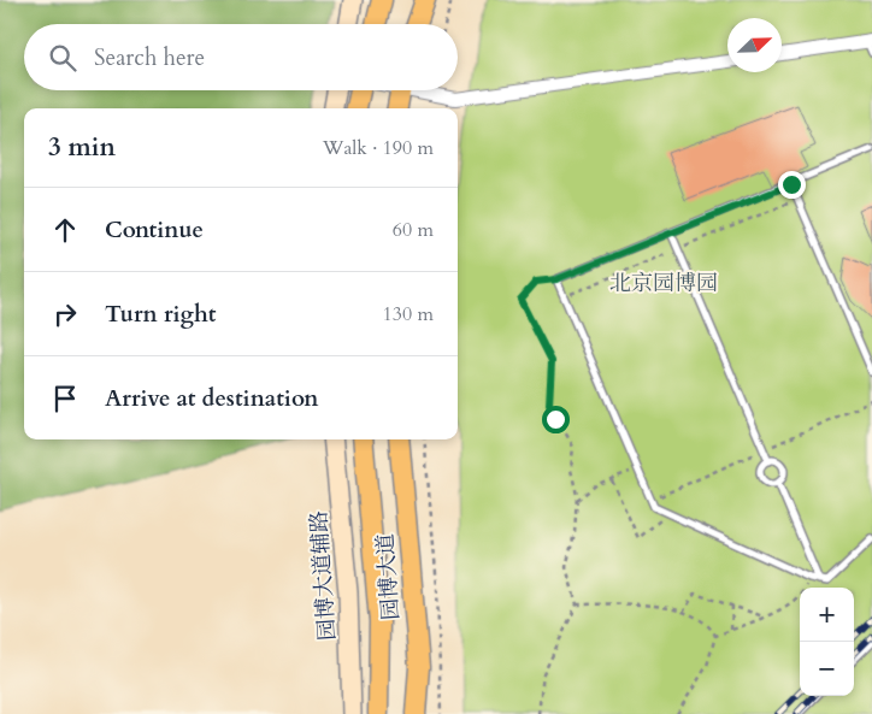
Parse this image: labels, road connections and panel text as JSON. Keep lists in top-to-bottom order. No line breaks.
{"streets":{"main road":["园博大道"],"street":["园博大道辅路"]},"parks":["北京园博园"],"north":"top right","page":{"search":"Search here","heading":["3 min","Walk · 190 m"],"list":[["Continue","60 m"],["Turn right","130 m"],"Arrive at destination"],"map_buttons":["+","−"]}}
